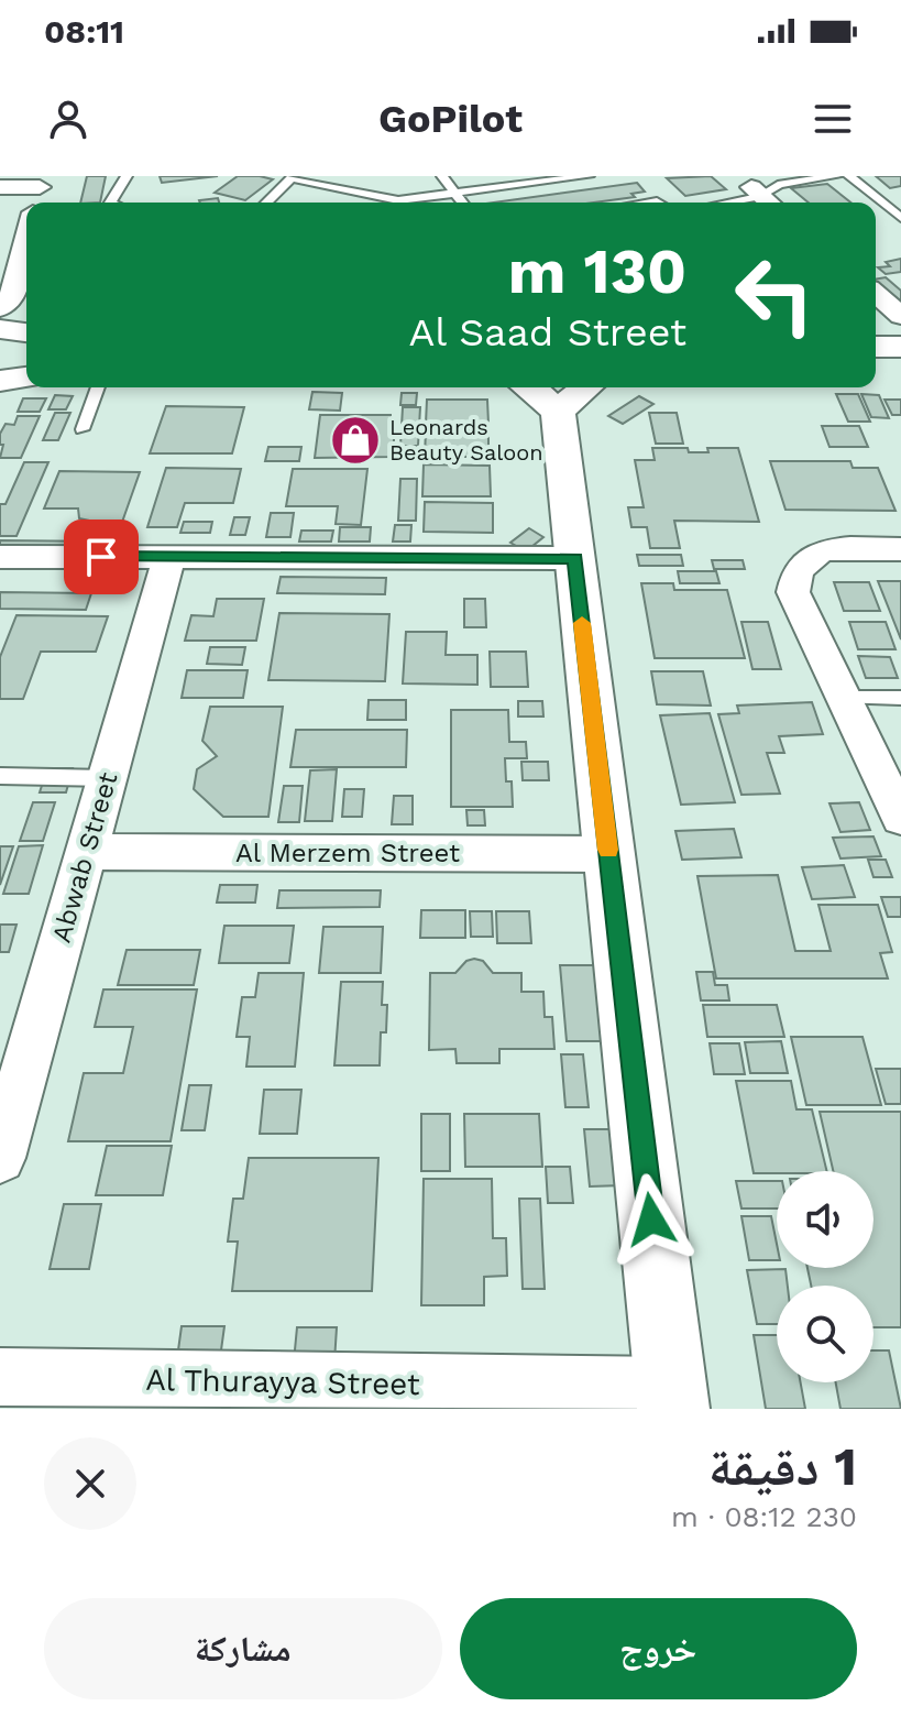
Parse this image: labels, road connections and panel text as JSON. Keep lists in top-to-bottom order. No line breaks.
{"streets":{"street":["Al Merzem Street","Abwab Street","Al Thurayya Street"]},"crossings":[["Al Merzem Street","Abwab Street"]],"places":{"shop":["Leonards Beauty Saloon"]},"page":{"status":"08:11","header":"GoPilot","turn":["130 m","Al Saad Street"],"heading":["1 دقيقة","230 m · 08:12"],"buttons":["خروج","مشاركة"]}}
